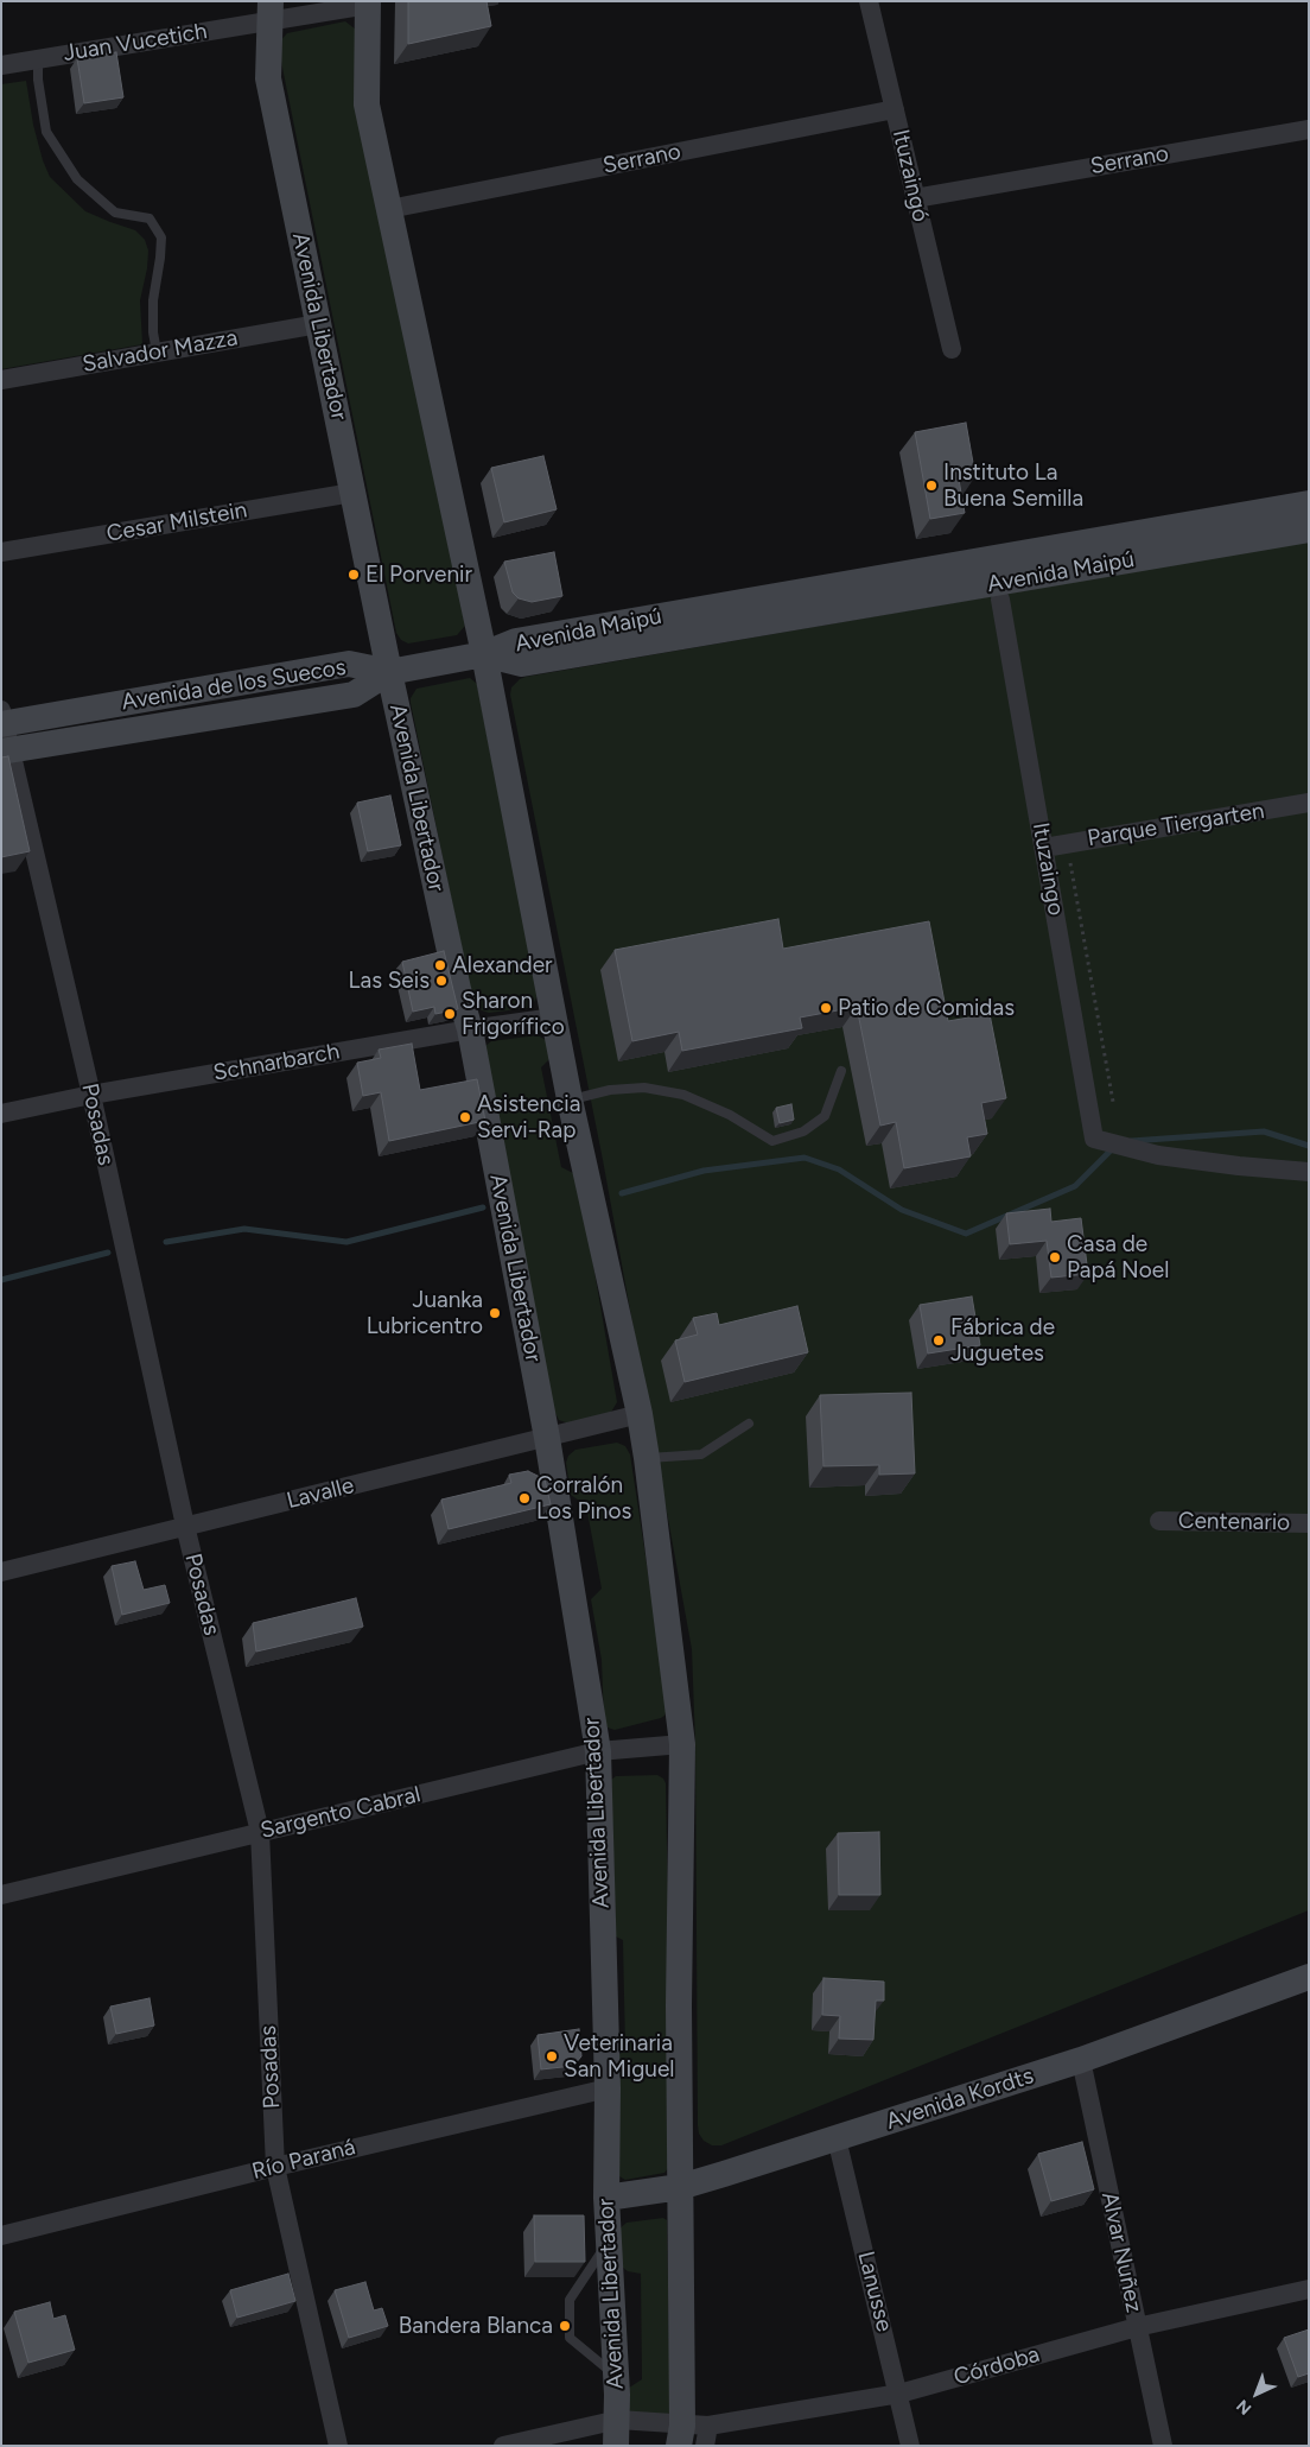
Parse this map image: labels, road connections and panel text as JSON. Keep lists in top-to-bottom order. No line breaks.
{"streets":{"main road":["Avenida Libertador","Avenida Maipú","Avenida de los Suecos","Avenida Kordts"],"street":["Juan Vucetich","Serrano","Ituzaingó","Salvador Mazza","Cesar Milstein","Parque Tiergarten","Ituzaingo","Schnarbarch","Posadas","Lavalle","Centenario","Sargento Cabral","Río Paraná","Alvar Nuñez","Lanusse","Córdoba"]},"crossings":[["Juan Vucetich","Avenida Libertador"],["Serrano","Ituzaingó"],["Avenida Libertador","Salvador Mazza"],["Avenida Libertador","Cesar Milstein"],["Avenida Libertador","Avenida de los Suecos"],["Avenida Libertador","Schnarbarch"],["Avenida Libertador","Lavalle"],["Avenida Libertador","Sargento Cabral"],["Avenida Libertador","Avenida Kordts"],["Avenida Libertador","Río Paraná"],["Avenida Libertador","Córdoba"],["Avenida de los Suecos","Posadas"],["Parque Tiergarten","Ituzaingo"],["Schnarbarch","Posadas"],["Posadas","Lavalle"],["Posadas","Sargento Cabral"],["Posadas","Río Paraná"],["Avenida Kordts","Alvar Nuñez"],["Avenida Kordts","Lanusse"],["Alvar Nuñez","Córdoba"],["Lanusse","Córdoba"]],"places":["Instituto La Buena Semilla","El Porvenir","Alexander","Las Seis","Patio de Comidas","Sharon Frigorífico","Asistencia Servi-Rap","Casa de Papá Noel","Juanka Lubricentro","Fábrica de Juguetes","Corralón Los Pinos","Veterinaria San Miguel","Bandera Blanca"],"north":"bottom left"}
